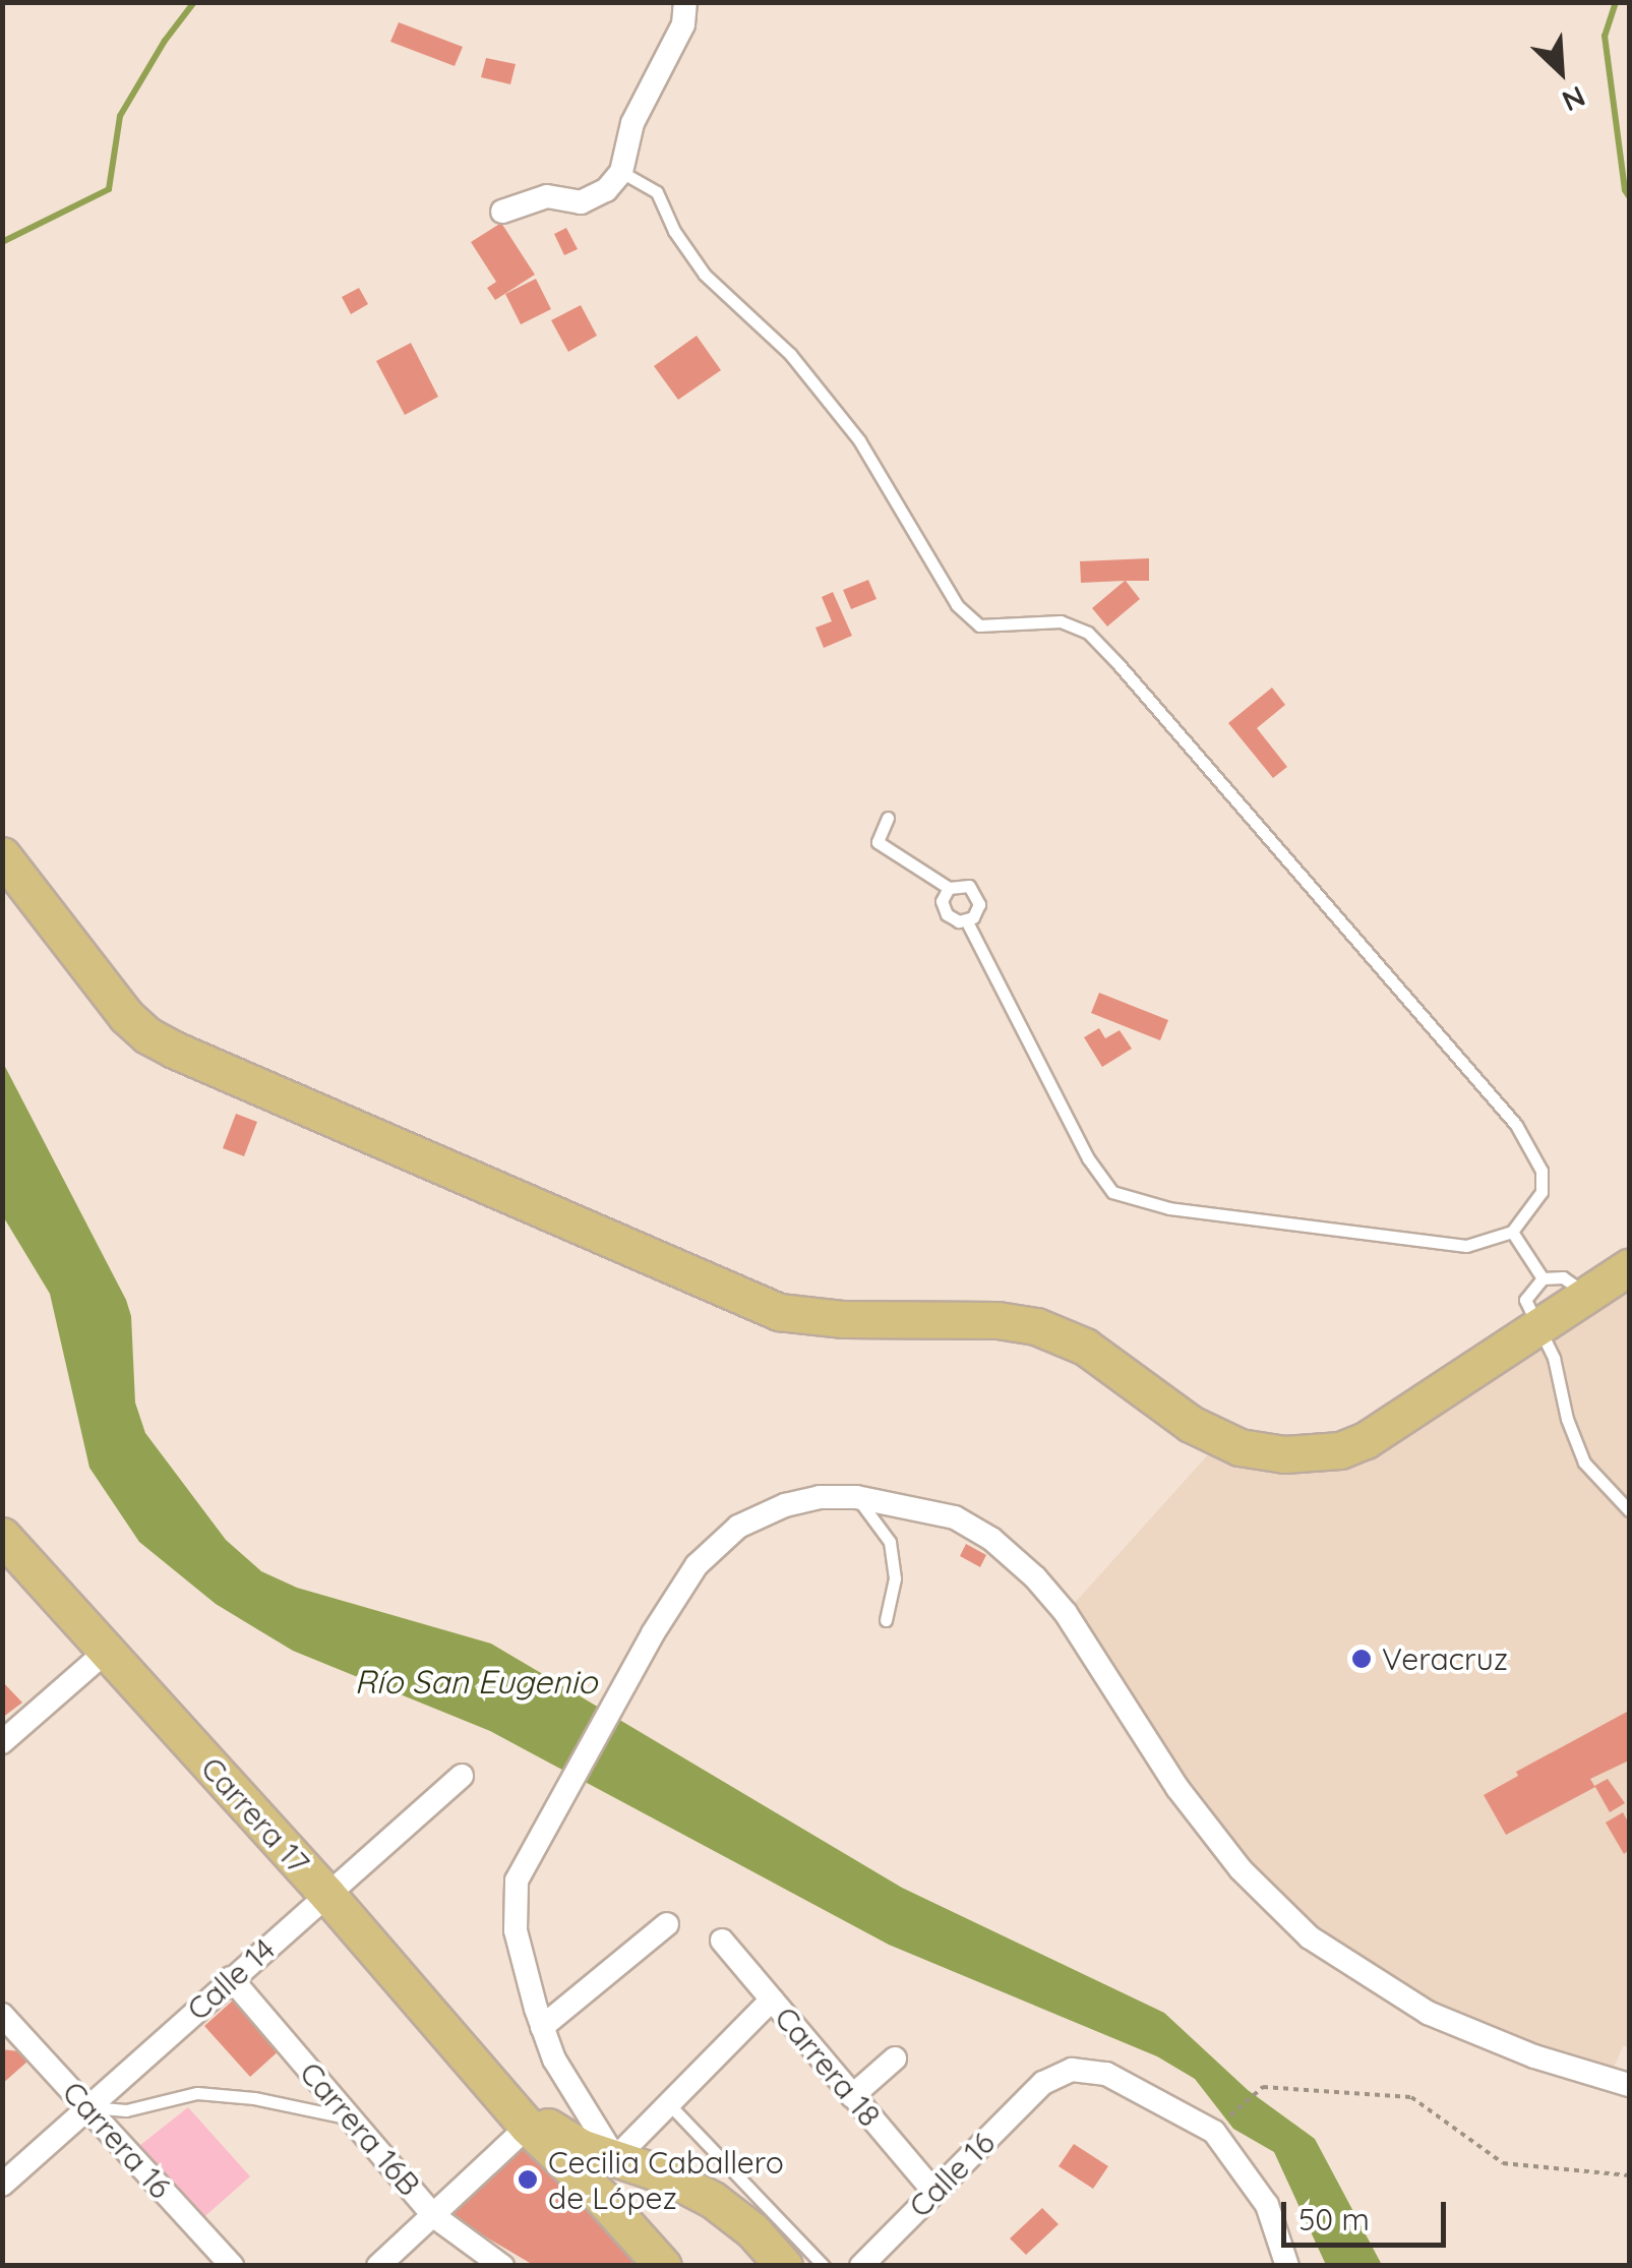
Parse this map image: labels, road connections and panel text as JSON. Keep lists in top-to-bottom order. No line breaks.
{"streets":{"main road":["Carrera 17"],"street":["Calle 14","Carrera 18","Carrera 16B","Carrera 16","Calle 16"]},"crossings":[["Carrera 17","Calle 14"],["Calle 14","Carrera 16B"],["Calle 14","Carrera 16"],["Carrera 18","Calle 16"]],"water":["Río San Eugenio"],"places":["Veracruz","Cecilia Caballero de López"],"scale_bar":"50 m","north":"bottom right"}
